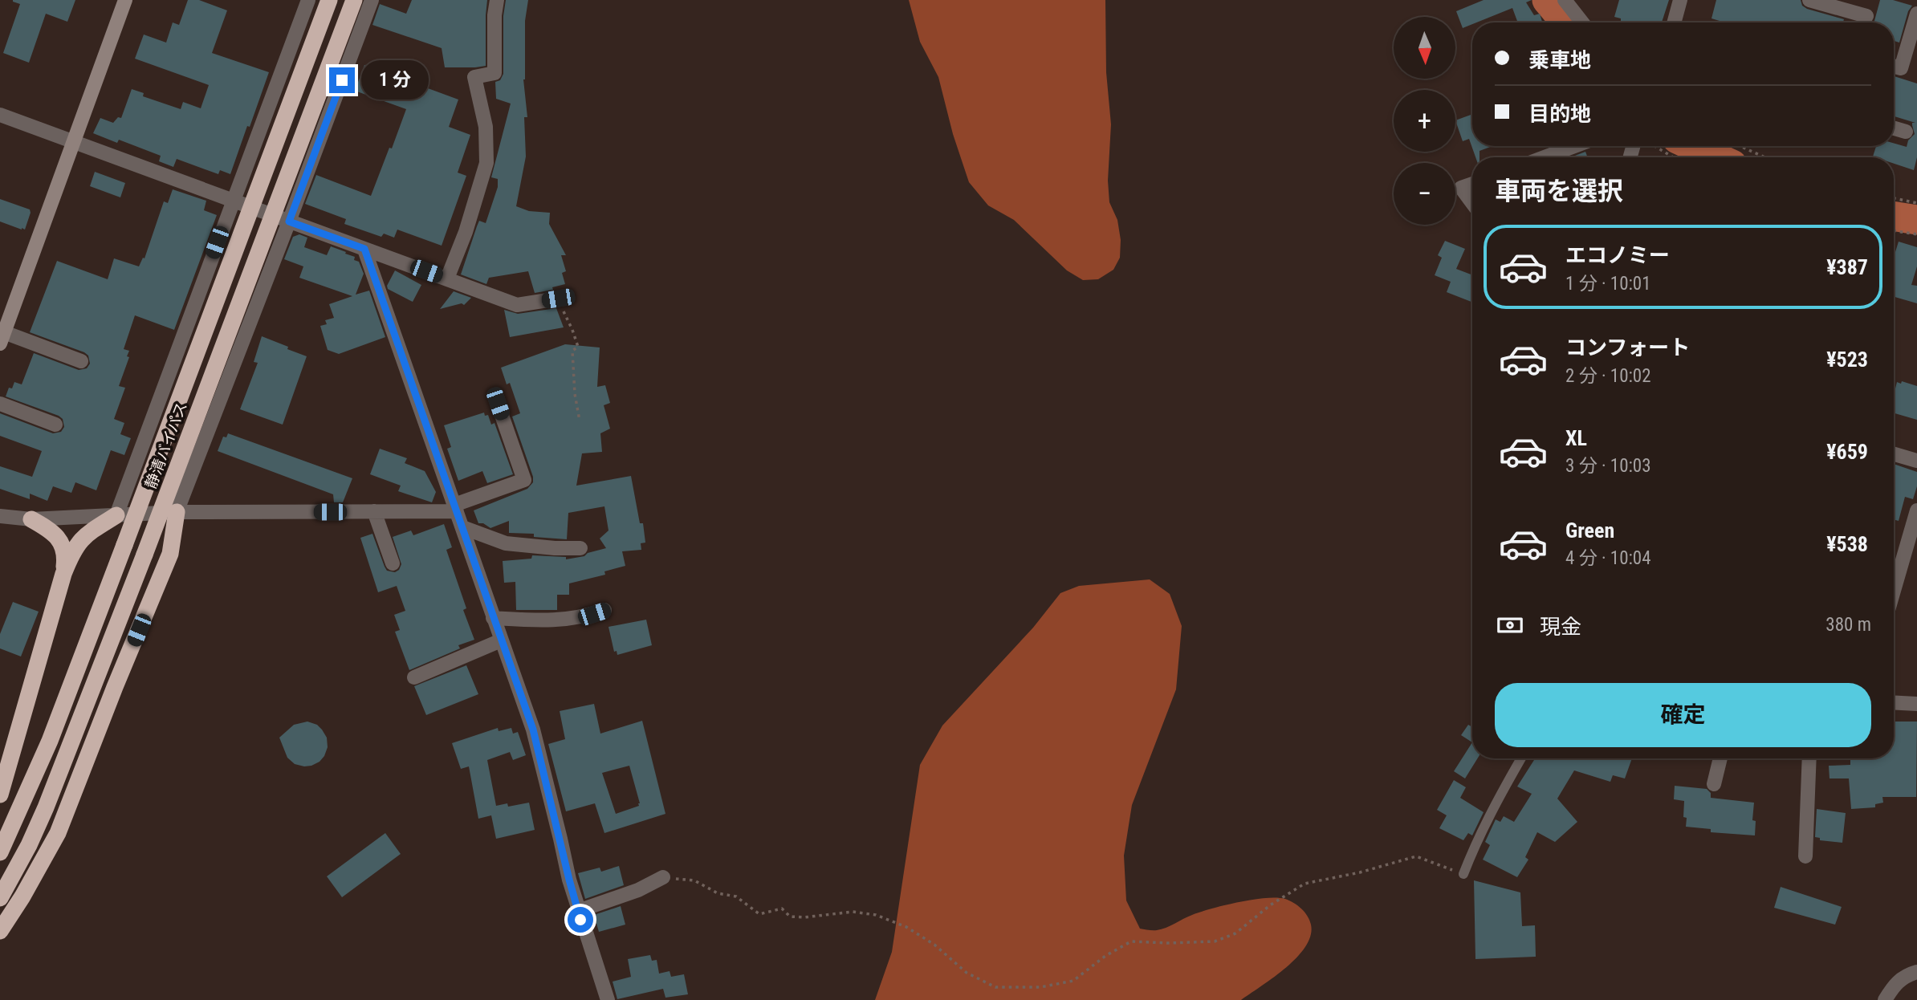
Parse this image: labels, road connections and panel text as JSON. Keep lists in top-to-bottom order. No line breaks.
{"streets":{"highway":["静清バイパス"]},"north":"bottom","page":{"map_buttons":["+","−"],"banner":["乗車地","目的地"],"bubble":"1 分","heading":"車両を選択","list":[{"name":"エコノミー","note":"1 分 · 10:01","value":"¥387"},{"name":"コンフォート","note":"2 分 · 10:02","value":"¥523"},{"name":"XL","note":"3 分 · 10:03","value":"¥659"},{"name":"Green","note":"4 分 · 10:04","value":"¥538"}],"pay":["現金","380 m"],"buttons":"確定"}}
